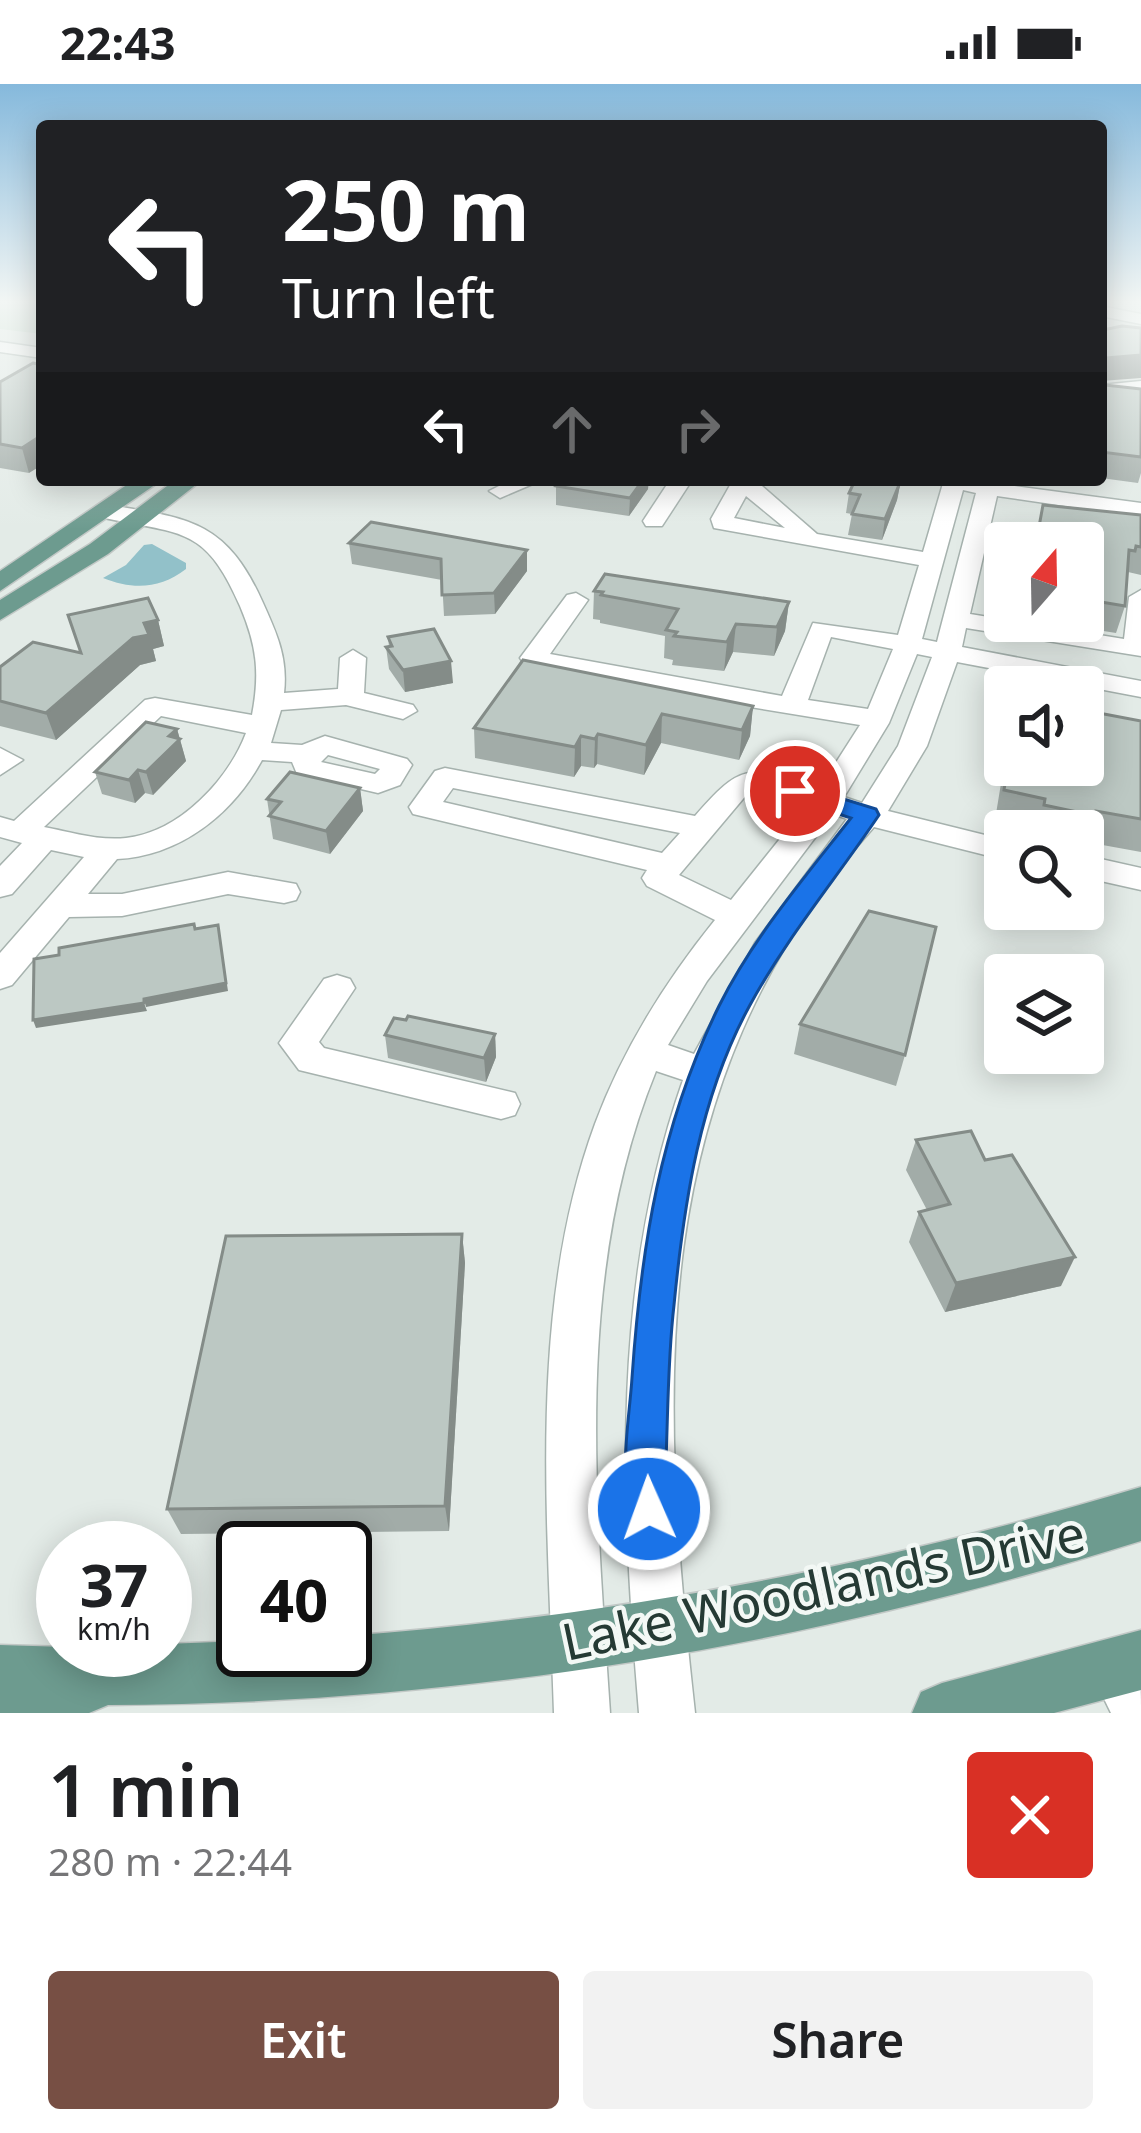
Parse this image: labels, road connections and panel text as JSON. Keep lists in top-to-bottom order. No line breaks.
{"streets":{"main road":["Lake Woodlands Drive"]},"north":"top","page":{"status":"22:43","turn":["250 m","Turn left"],"speed":"37 km/h","limit":"40","heading":["1 min","280 m · 22:44"],"buttons":["Exit","Share"]}}
